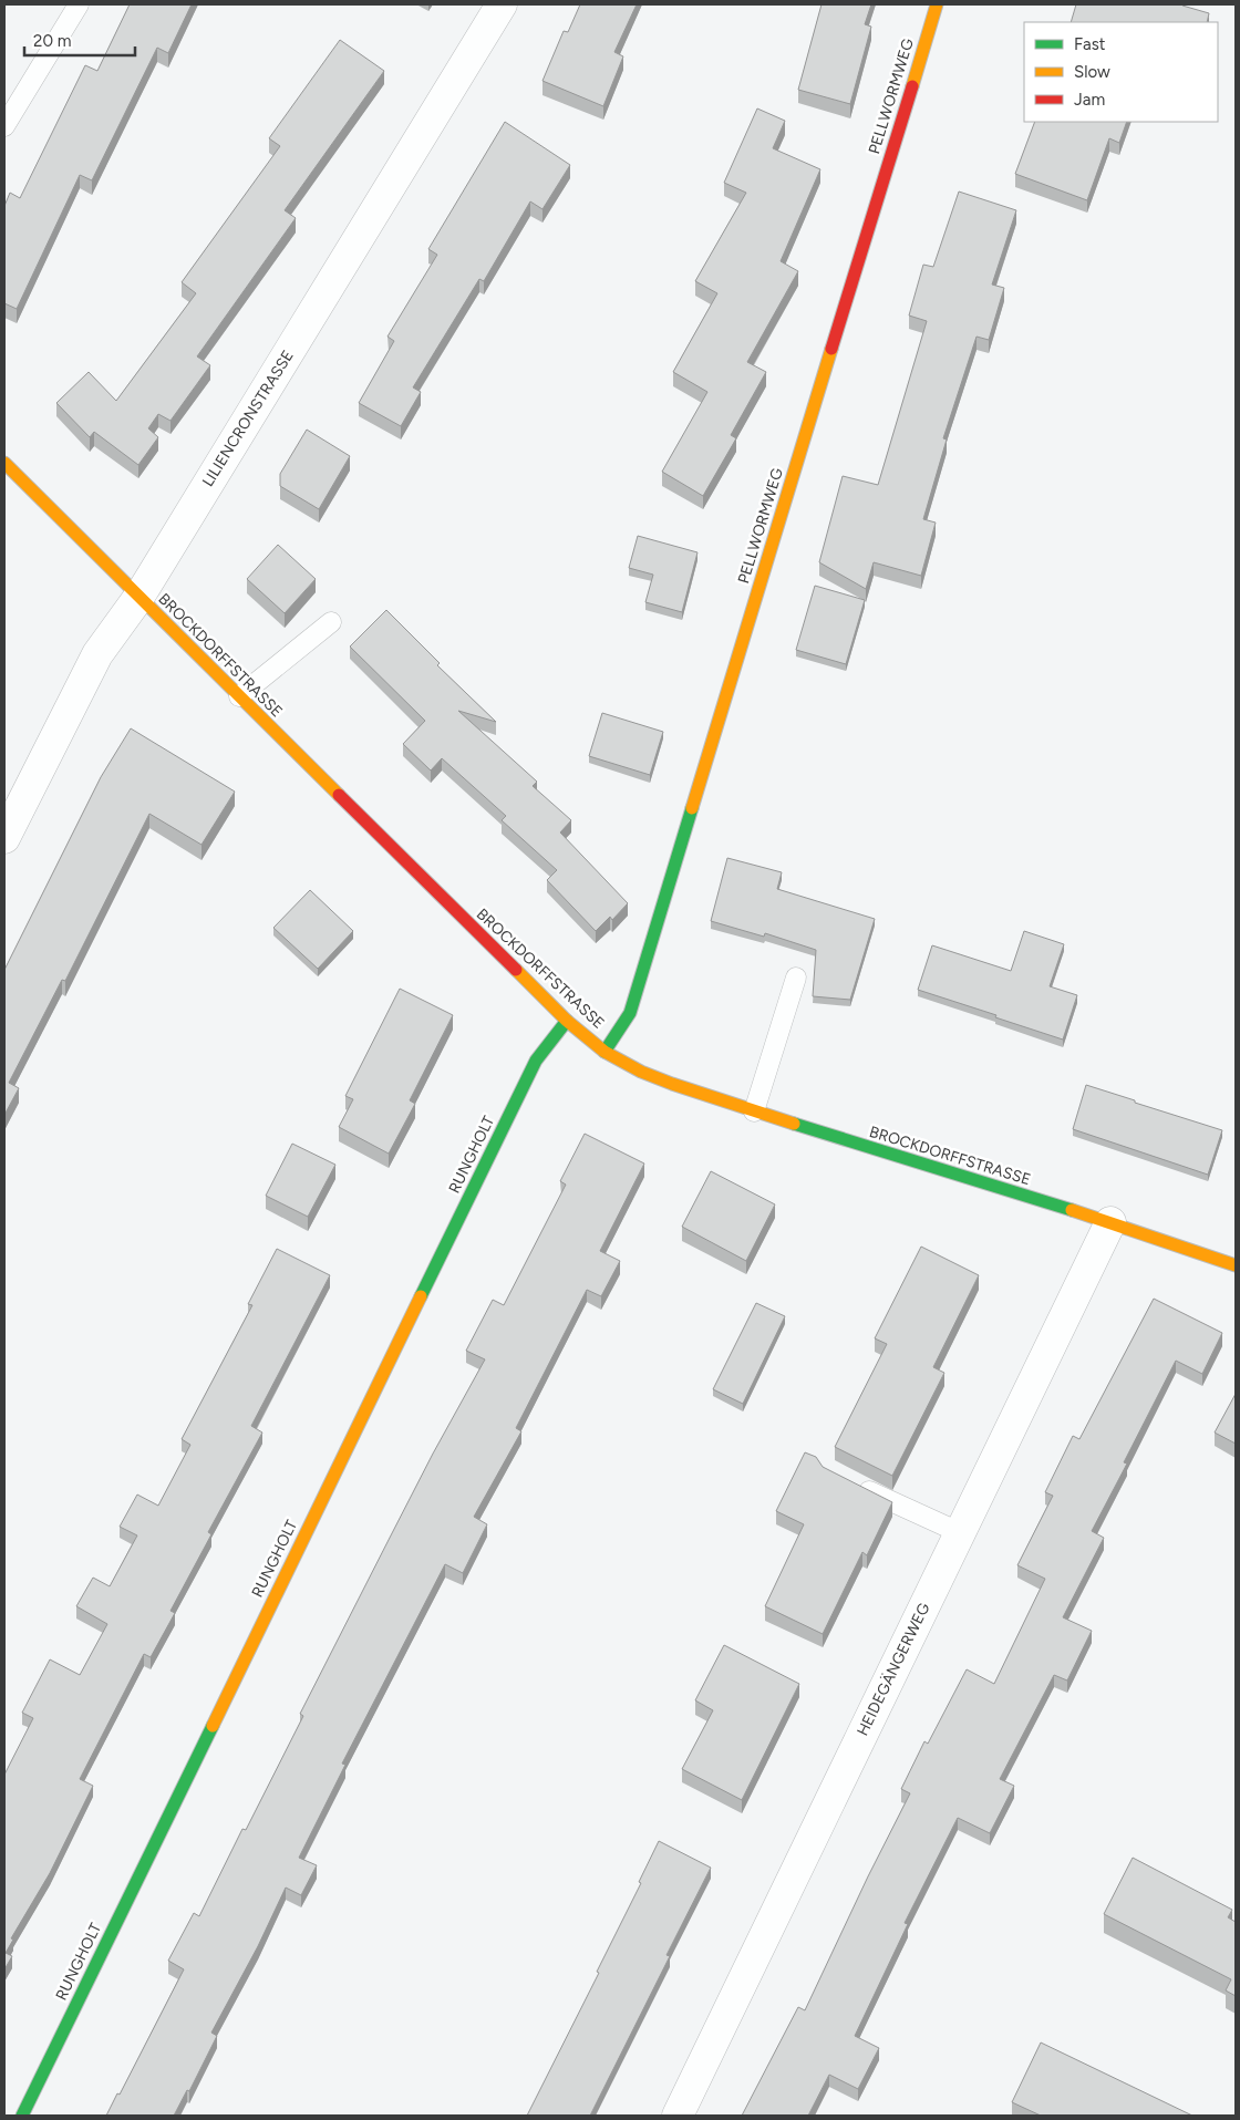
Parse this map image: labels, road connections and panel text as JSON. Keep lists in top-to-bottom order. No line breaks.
{"streets":{"street":["PELLWORMWEG","LILIENCRONSTRASSE","BROCKDORFFSTRASSE","RUNGHOLT","HEIDEGÄNGERWEG"]},"crossings":[["PELLWORMWEG","BROCKDORFFSTRASSE"],["LILIENCRONSTRASSE","BROCKDORFFSTRASSE"],["BROCKDORFFSTRASSE","RUNGHOLT"],["BROCKDORFFSTRASSE","HEIDEGÄNGERWEG"]],"legend":["Fast","Slow","Jam"],"scale_bar":"20 m"}
